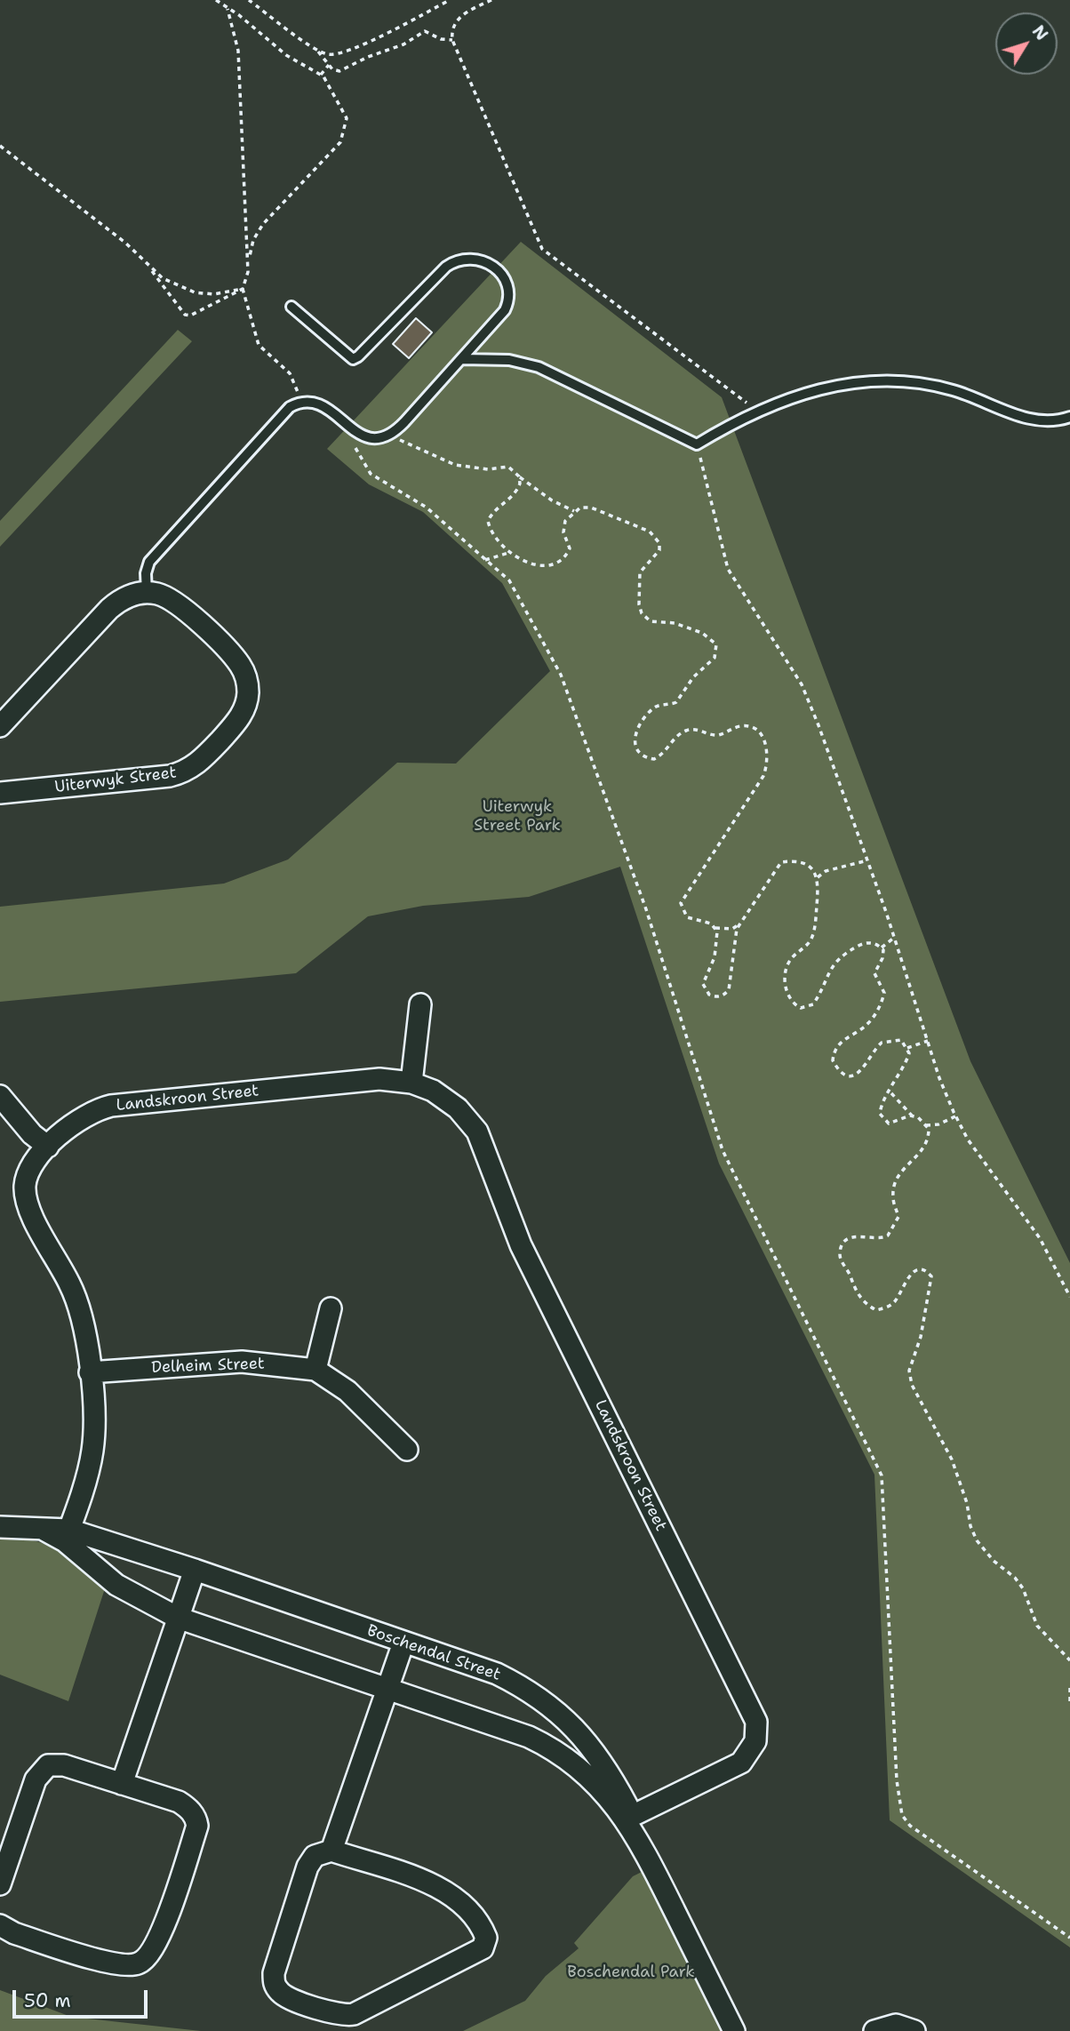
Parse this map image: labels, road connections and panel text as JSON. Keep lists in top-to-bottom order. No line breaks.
{"streets":{"street":["Uiterwyk Street","Landskroon Street","Delheim Street","Boschendal Street"]},"crossings":[["Landskroon Street","Delheim Street"],["Landskroon Street","Boschendal Street"]],"parks":["Uiterwyk Street Park","Boschendal Park"],"scale_bar":"50 m","north":"top right"}
